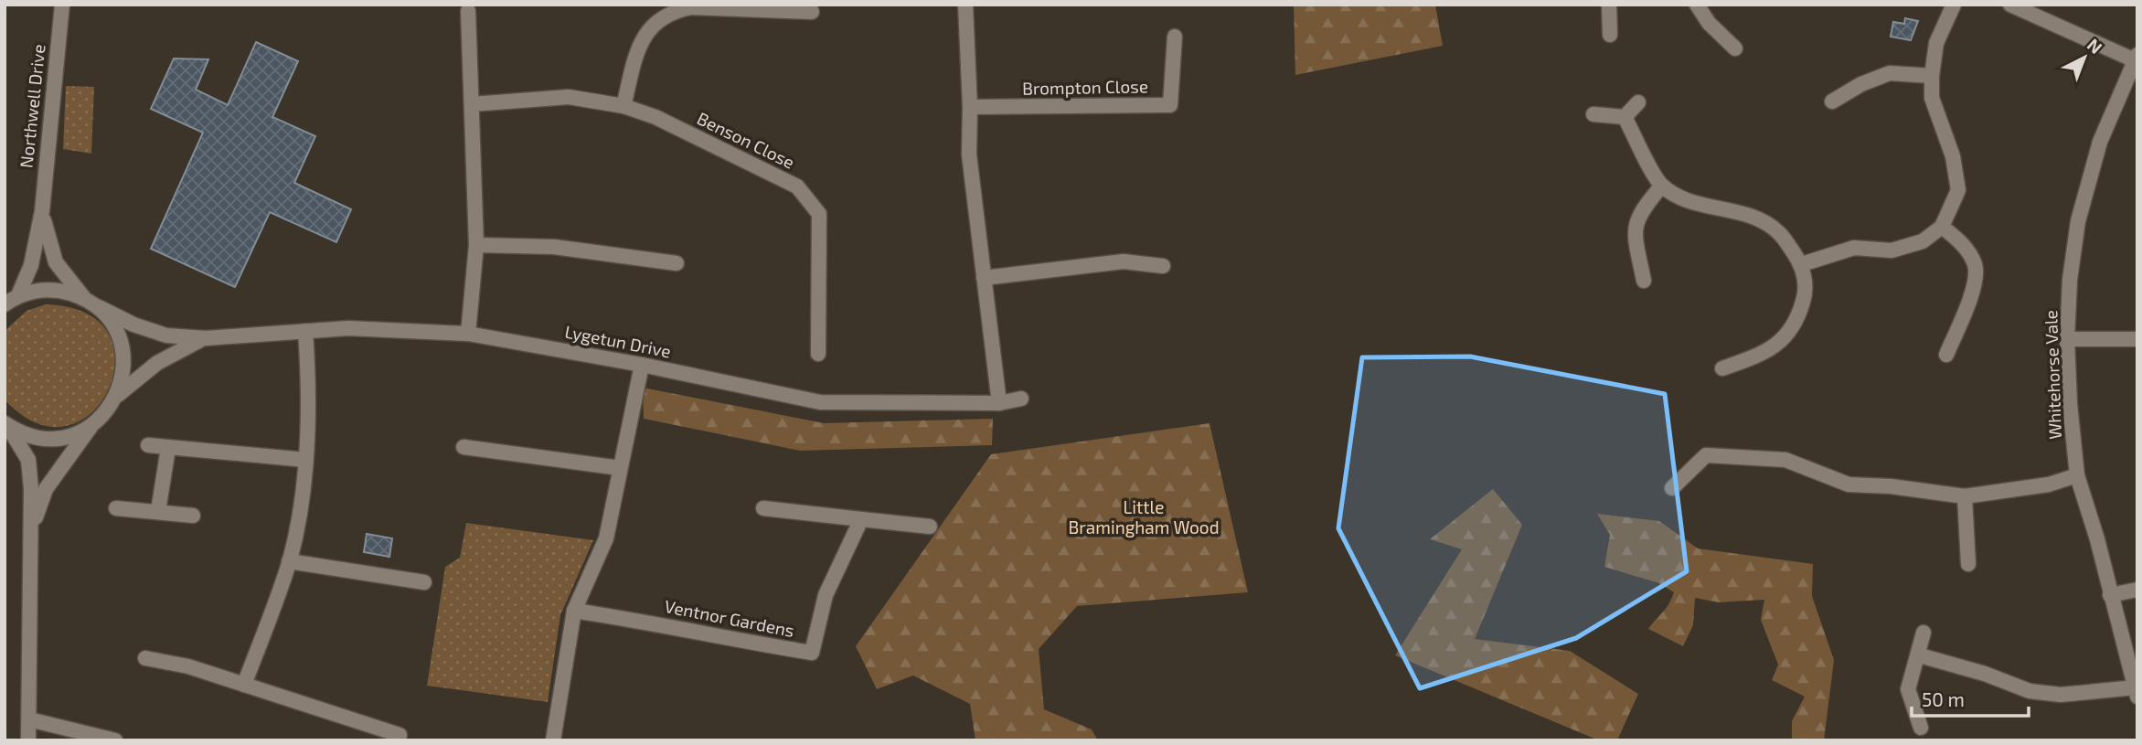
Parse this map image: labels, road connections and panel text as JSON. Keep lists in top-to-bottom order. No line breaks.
{"streets":{"street":["Brompton Close","Northwell Drive","Benson Close","Lygetun Drive","Whitehorse Vale","Ventnor Gardens"]},"parks":["Little Bramingham Wood"],"scale_bar":"50 m","north":"top right"}
